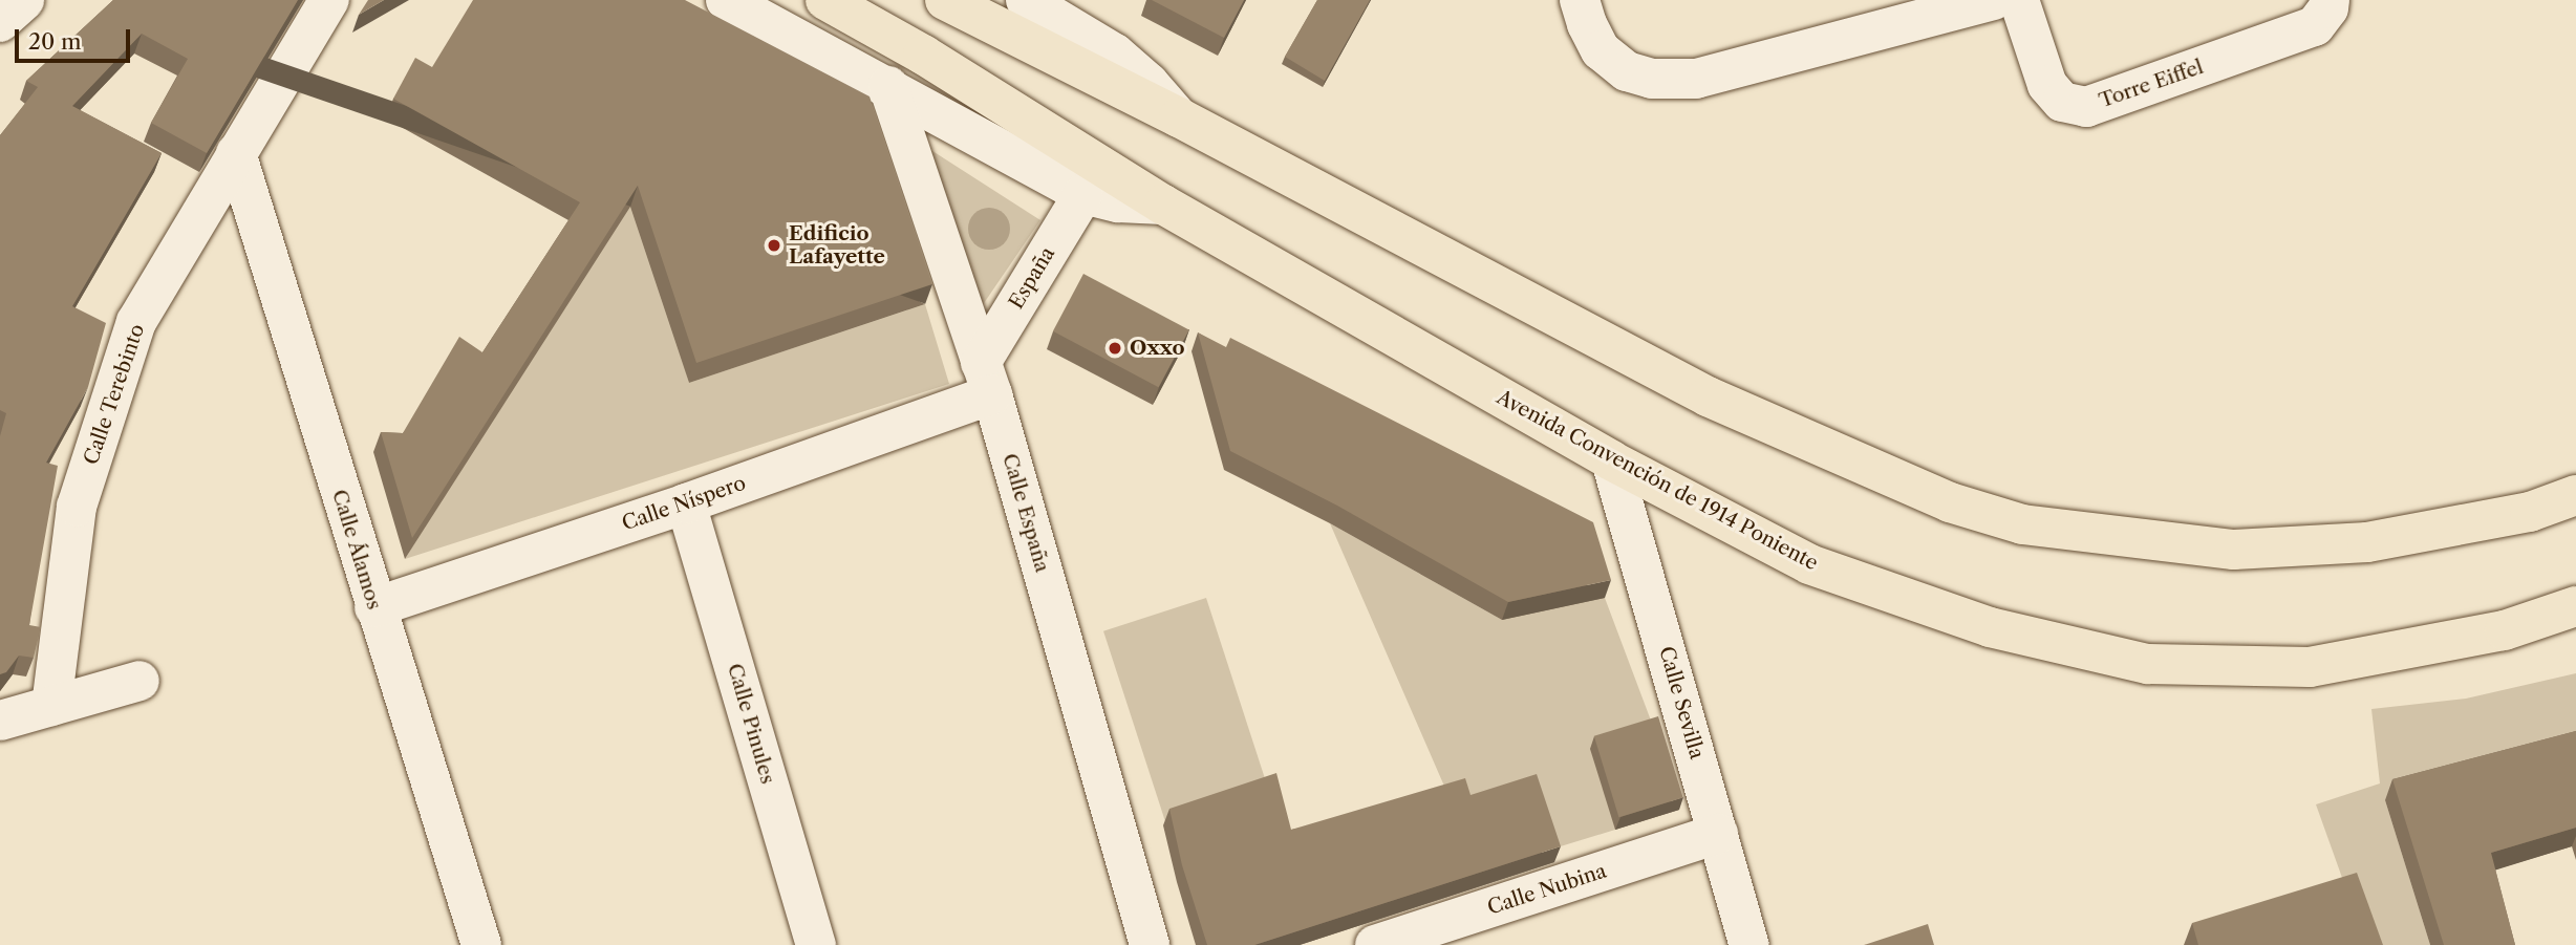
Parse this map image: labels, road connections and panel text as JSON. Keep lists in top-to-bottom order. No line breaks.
{"streets":{"main road":["Avenida Convención de 1914 Poniente"],"street":["Torre Eiffel","España","Calle Terebinto","Calle Níspero","Calle España","Calle Álamos","Calle Sevilla","Calle Pinules","Calle Nubina"]},"crossings":[["España","Avenida Convención de 1914 Poniente"],["España","Calle Níspero"],["España","Calle España"],["Calle Terebinto","Calle Álamos"],["Avenida Convención de 1914 Poniente","Calle España"],["Avenida Convención de 1914 Poniente","Calle Sevilla"],["Calle Níspero","Calle España"],["Calle Níspero","Calle Álamos"],["Calle Níspero","Calle Pinules"],["Calle Sevilla","Calle Nubina"]],"places":["Edificio Lafayette","Oxxo"],"scale_bar":"20 m"}
